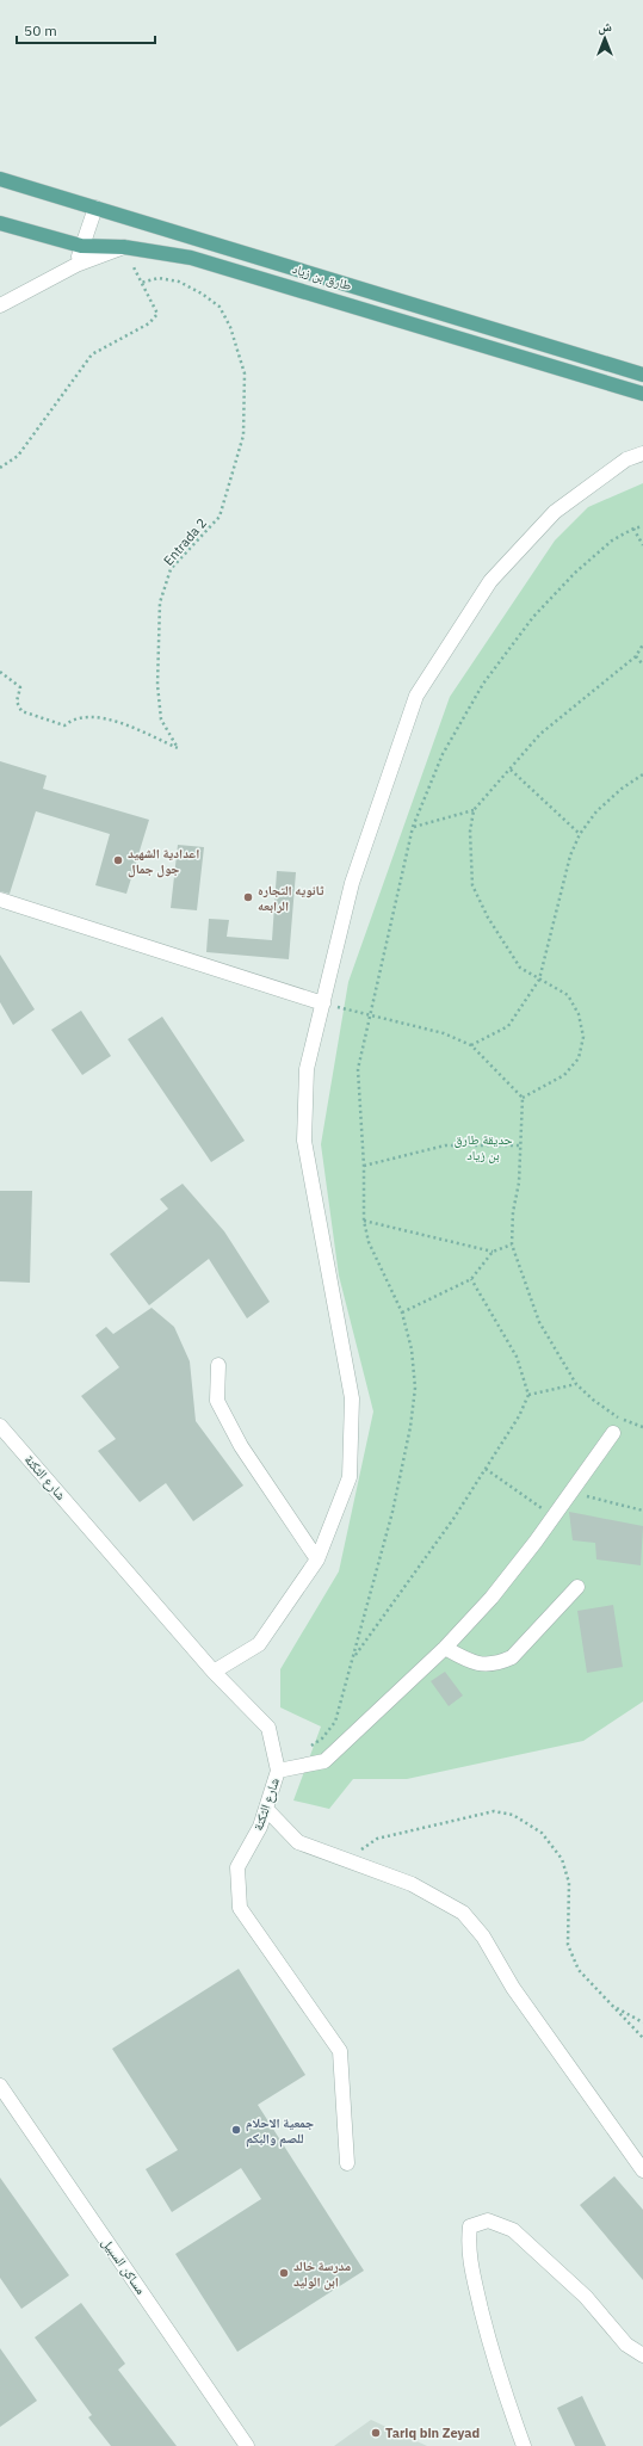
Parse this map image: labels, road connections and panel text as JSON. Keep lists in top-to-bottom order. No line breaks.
{"streets":{"main road":["طارق بن زياد"],"street":["شارع الثكنة","مساكن السبيل"],"path":["Entrada 2"]},"parks":["حديقة طارق بن زياد"],"places":["اعدادية الشهيد جول جمال","ثانويه التجاره الرابعه","جمعية الاحلام للصم والبكم","مدرسة خالد ابن الوليد","Tariq bin Zeyad"],"scale_bar":"50 m","north":"top"}
